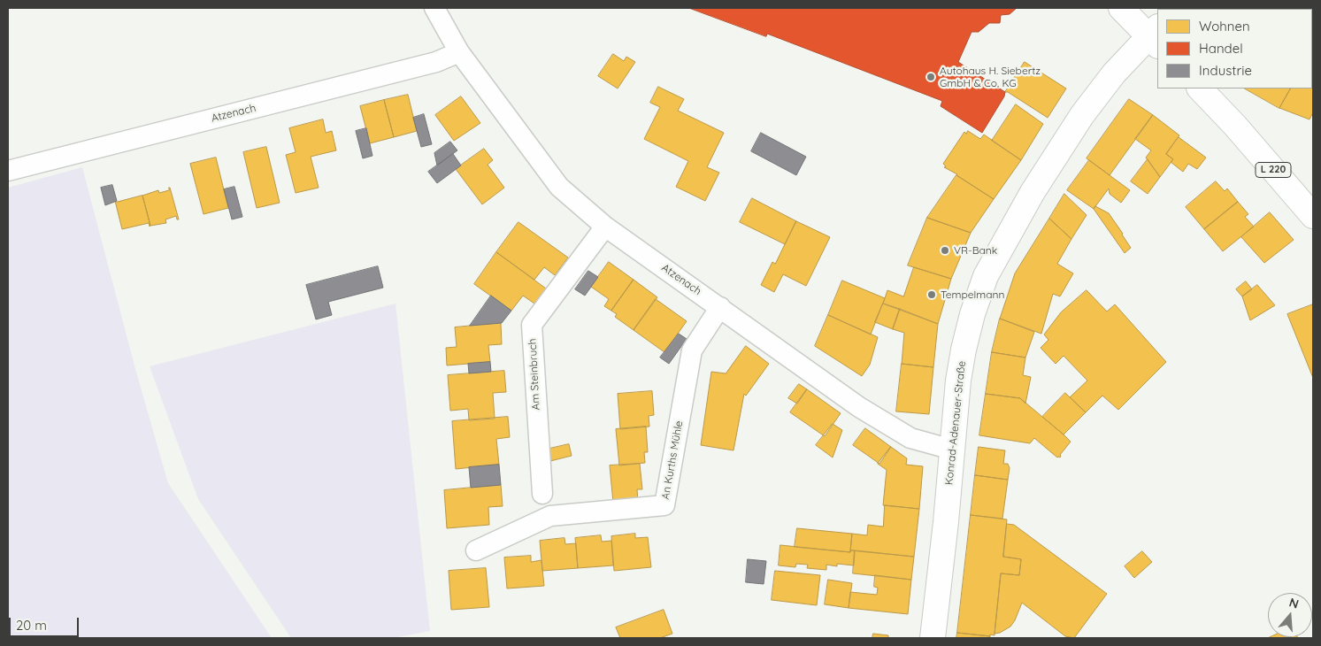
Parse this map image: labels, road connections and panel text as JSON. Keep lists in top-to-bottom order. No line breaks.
{"streets":{"street":["Atzenach","L 220","Am Steinbruch","Konrad-Adenauer-Straße","An Kurths Mühle"]},"crossings":[["Atzenach","Am Steinbruch"],["Atzenach","Konrad-Adenauer-Straße"],["Atzenach","An Kurths Mühle"]],"places":["Autohaus H. Siebertz GmbH & Co. KG","VR-Bank","Tempelmann"],"legend":["Wohnen","Handel","Industrie"],"scale_bar":"20 m","north":"top"}
